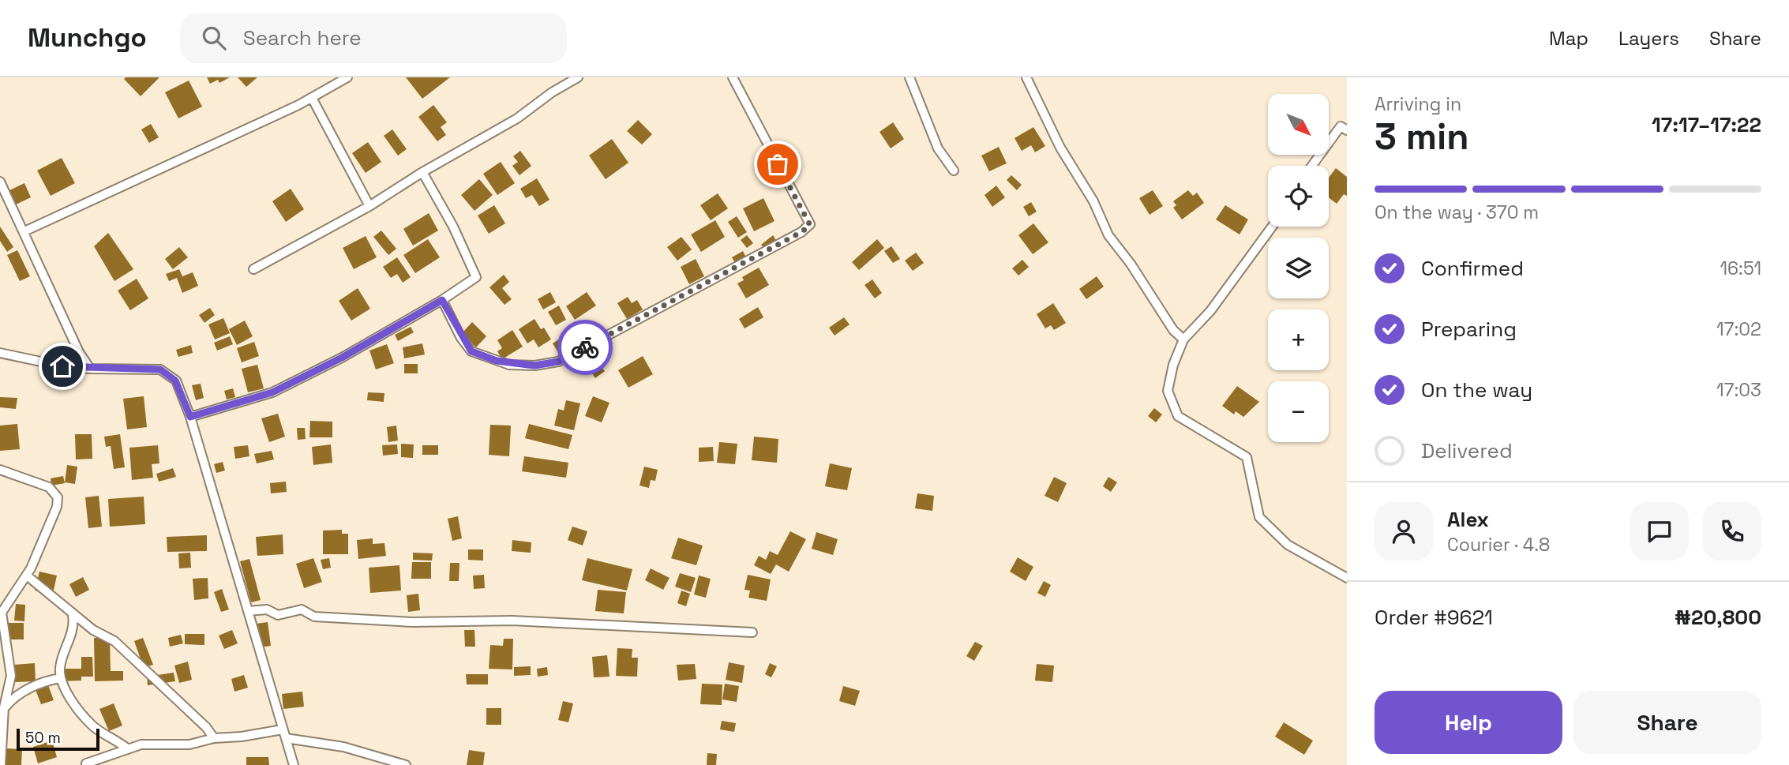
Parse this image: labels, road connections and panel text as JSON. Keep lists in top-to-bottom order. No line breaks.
{"scale_bar":"50 m","north":"bottom right","page":{"header":"Munchgo","search":"Search here","nav":["Map","Layers","Share"],"heading":["3 min","Arriving in","17:17–17:22"],"panel":["Alex","Courier · 4.8","Order #9621","₦20,800"],"map_buttons":["+","−"],"bar":"On the way · 370 m","list":[["Confirmed","16:51"],["Preparing","17:02"],["On the way","17:03"],"Delivered"],"buttons":["Help","Share"],"scale":"50 m"}}
